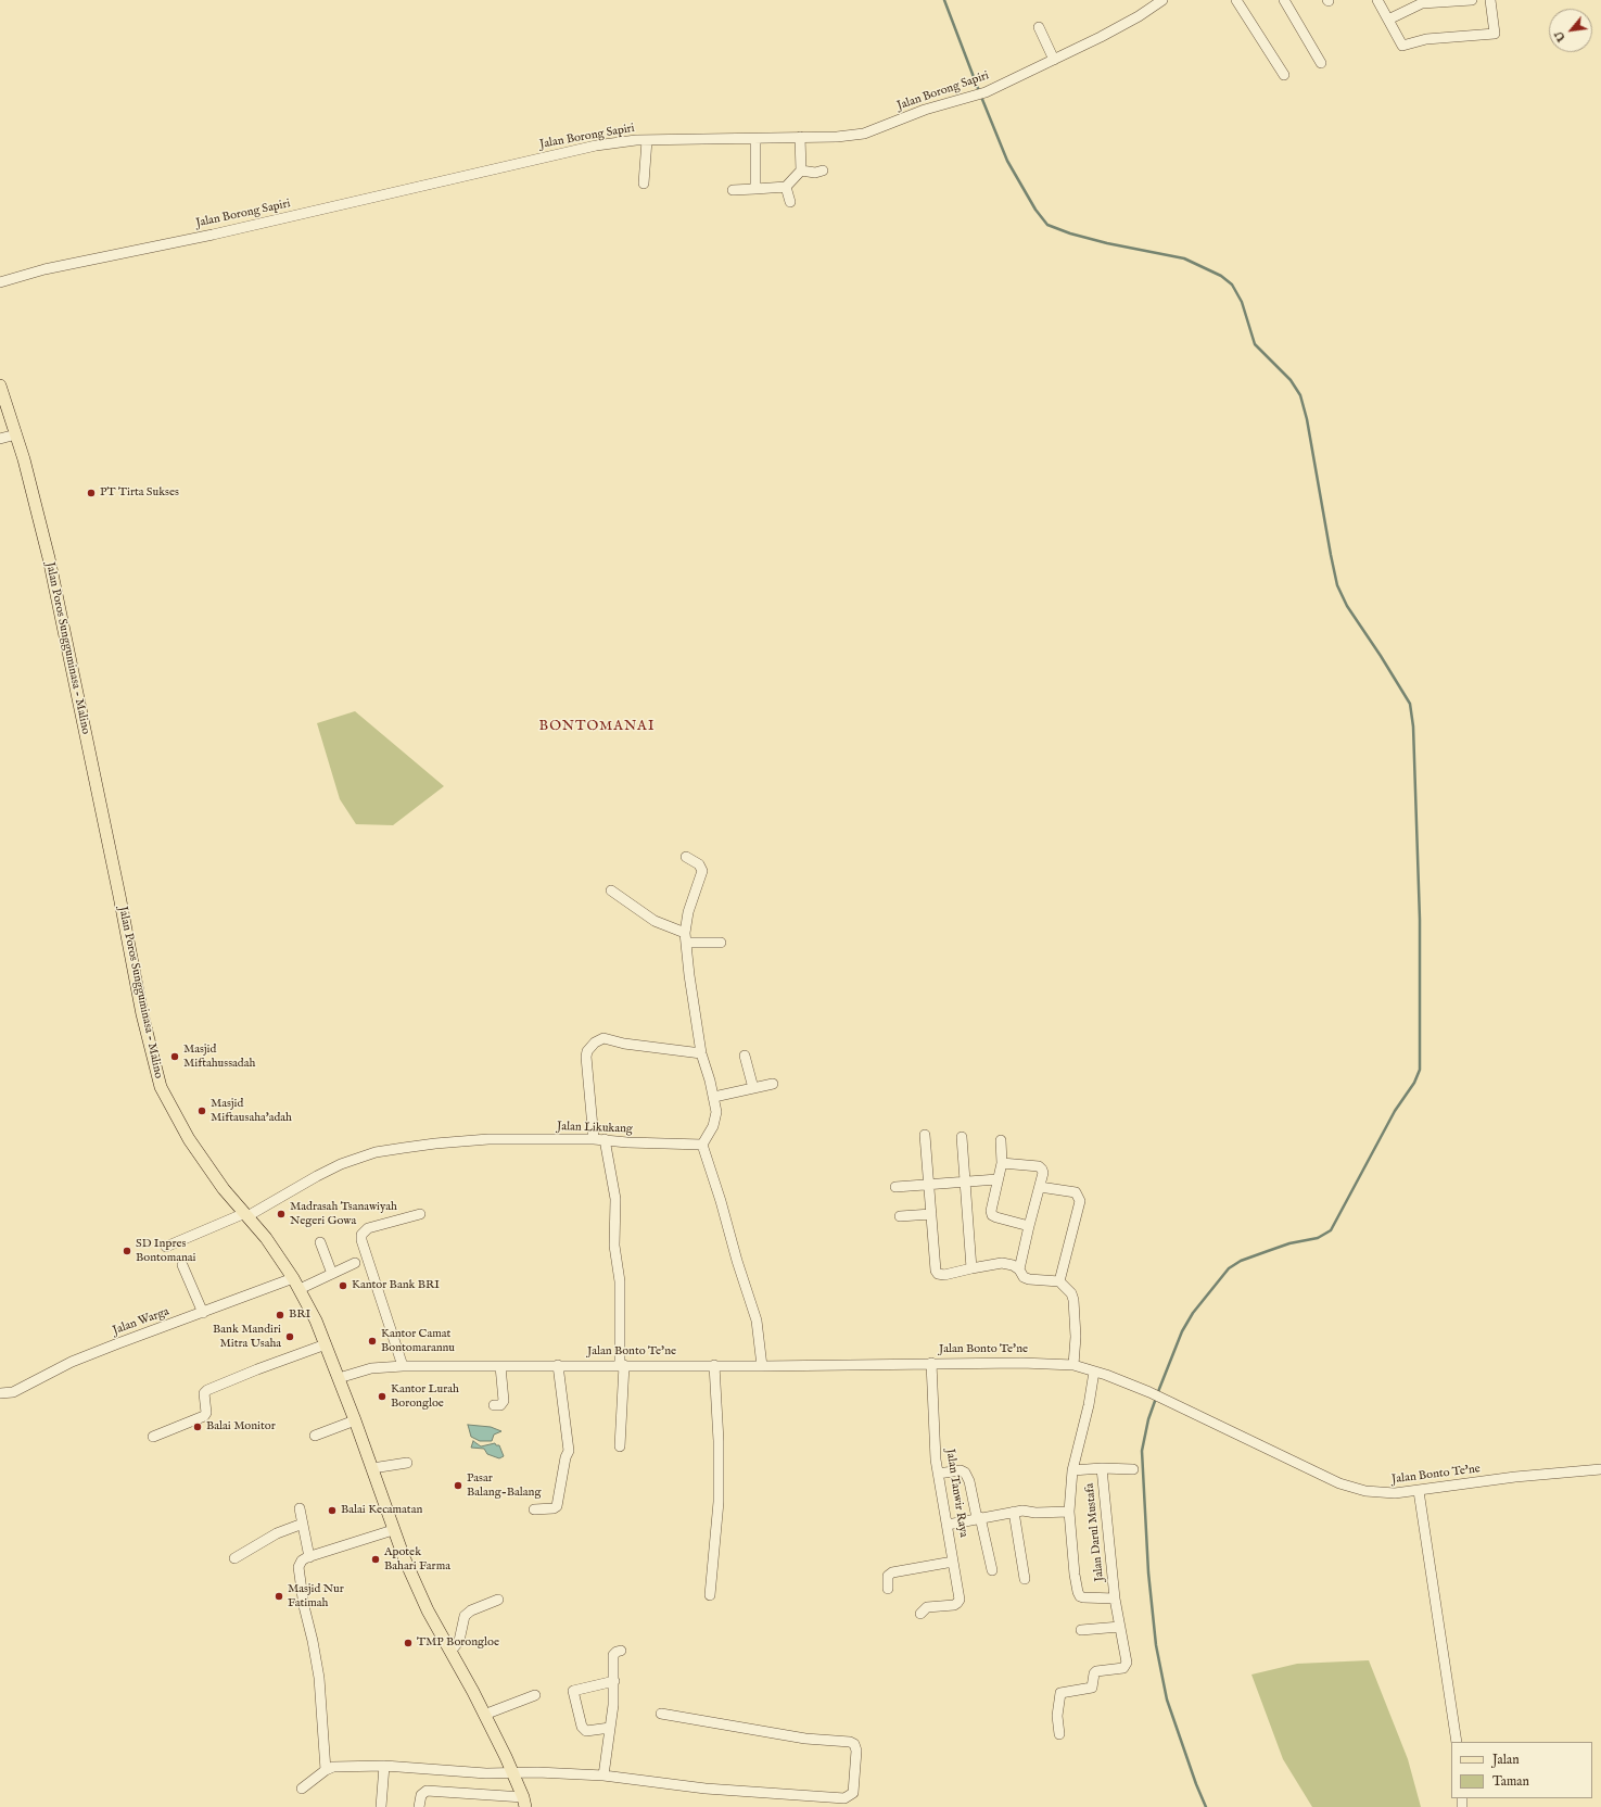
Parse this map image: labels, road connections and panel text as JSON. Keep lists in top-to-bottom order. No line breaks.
{"streets":{"main road":["Jalan Poros Sungguminasa - Malino"],"street":["Jalan Borong Sapiri","Jalan Likukang","Jalan Warga","Jalan Bonto Te'ne","Jalan Tanwir Raya","Jalan Darul Mustafa"]},"crossings":[["Jalan Poros Sungguminasa - Malino","Jalan Likukang"],["Jalan Poros Sungguminasa - Malino","Jalan Warga"],["Jalan Poros Sungguminasa - Malino","Jalan Bonto Te'ne"],["Jalan Bonto Te'ne","Jalan Tanwir Raya"]],"districts":["BONTOMANAI"],"places":["PT Tirta Sukses","Masjid Miftahussadah","Masjid Miftausaha'adah","Madrasah Tsanawiyah Negeri Gowa","SD Inpres Bontomanai","Kantor Bank BRI","BRI","Bank Mandiri Mitra Usaha","Kantor Camat Bontomarannu","Kantor Lurah Borongloe","Balai Monitor","Pasar Balang-Balang","Balai Kecamatan","Apotek Bahari Farma","Masjid Nur Fatimah","TMP Borongloe"],"legend":["Jalan","Taman"],"north":"bottom left"}
